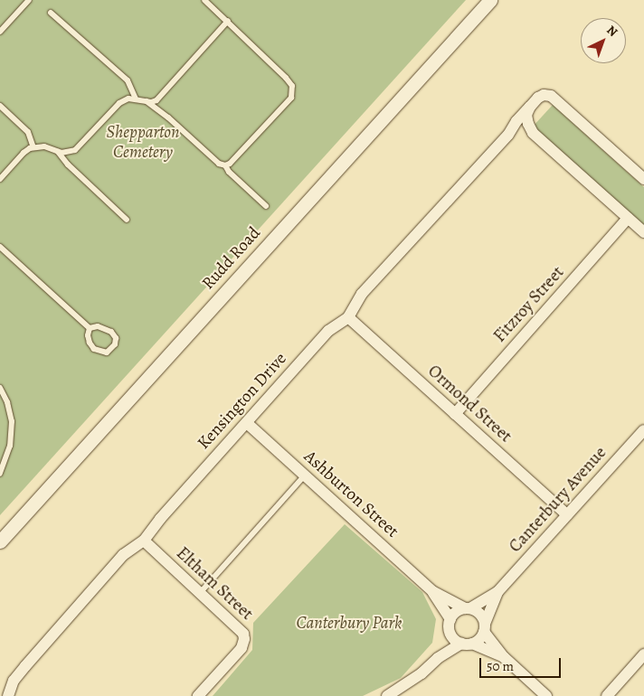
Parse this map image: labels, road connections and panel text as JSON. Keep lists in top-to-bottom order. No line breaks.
{"streets":{"street":["Rudd Road","Fitzroy Street","Kensington Drive","Ormond Street","Ashburton Street","Canterbury Avenue","Eltham Street"]},"crossings":[["Fitzroy Street","Ormond Street"],["Kensington Drive","Ormond Street"],["Kensington Drive","Ashburton Street"],["Kensington Drive","Eltham Street"],["Ormond Street","Canterbury Avenue"],["Ashburton Street","Canterbury Avenue"]],"parks":["Shepparton Cemetery","Canterbury Park"],"scale_bar":"50 m","north":"top right"}
